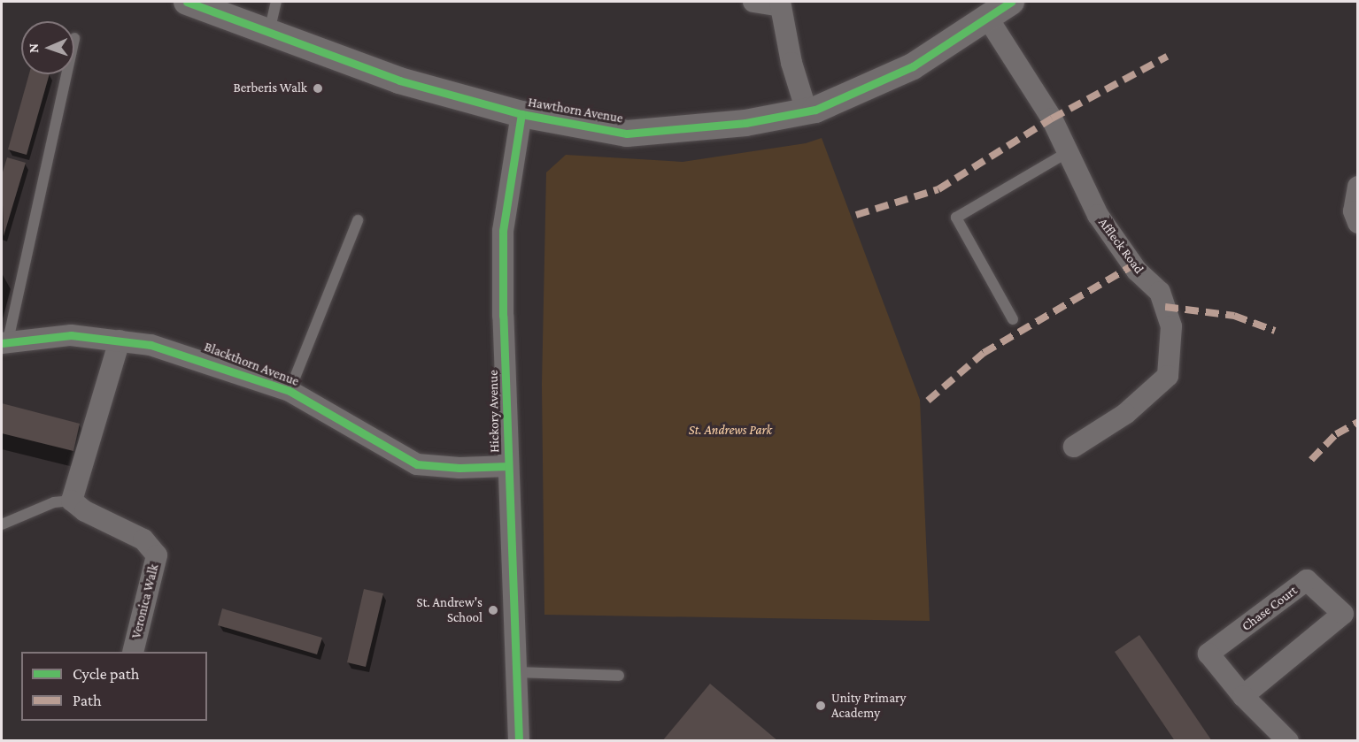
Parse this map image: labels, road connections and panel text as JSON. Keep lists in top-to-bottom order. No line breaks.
{"streets":{"street":["Hawthorn Avenue","Affleck Road","Blackthorn Avenue","Hickory Avenue","Veronica Walk","Chase Court"]},"crossings":[["Hawthorn Avenue","Affleck Road"],["Hawthorn Avenue","Hickory Avenue"],["Blackthorn Avenue","Hickory Avenue"]],"parks":["St. Andrews Park"],"places":["Berberis Walk","St. Andrew's School","Unity Primary Academy"],"legend":["Cycle path","Path"],"north":"left"}
